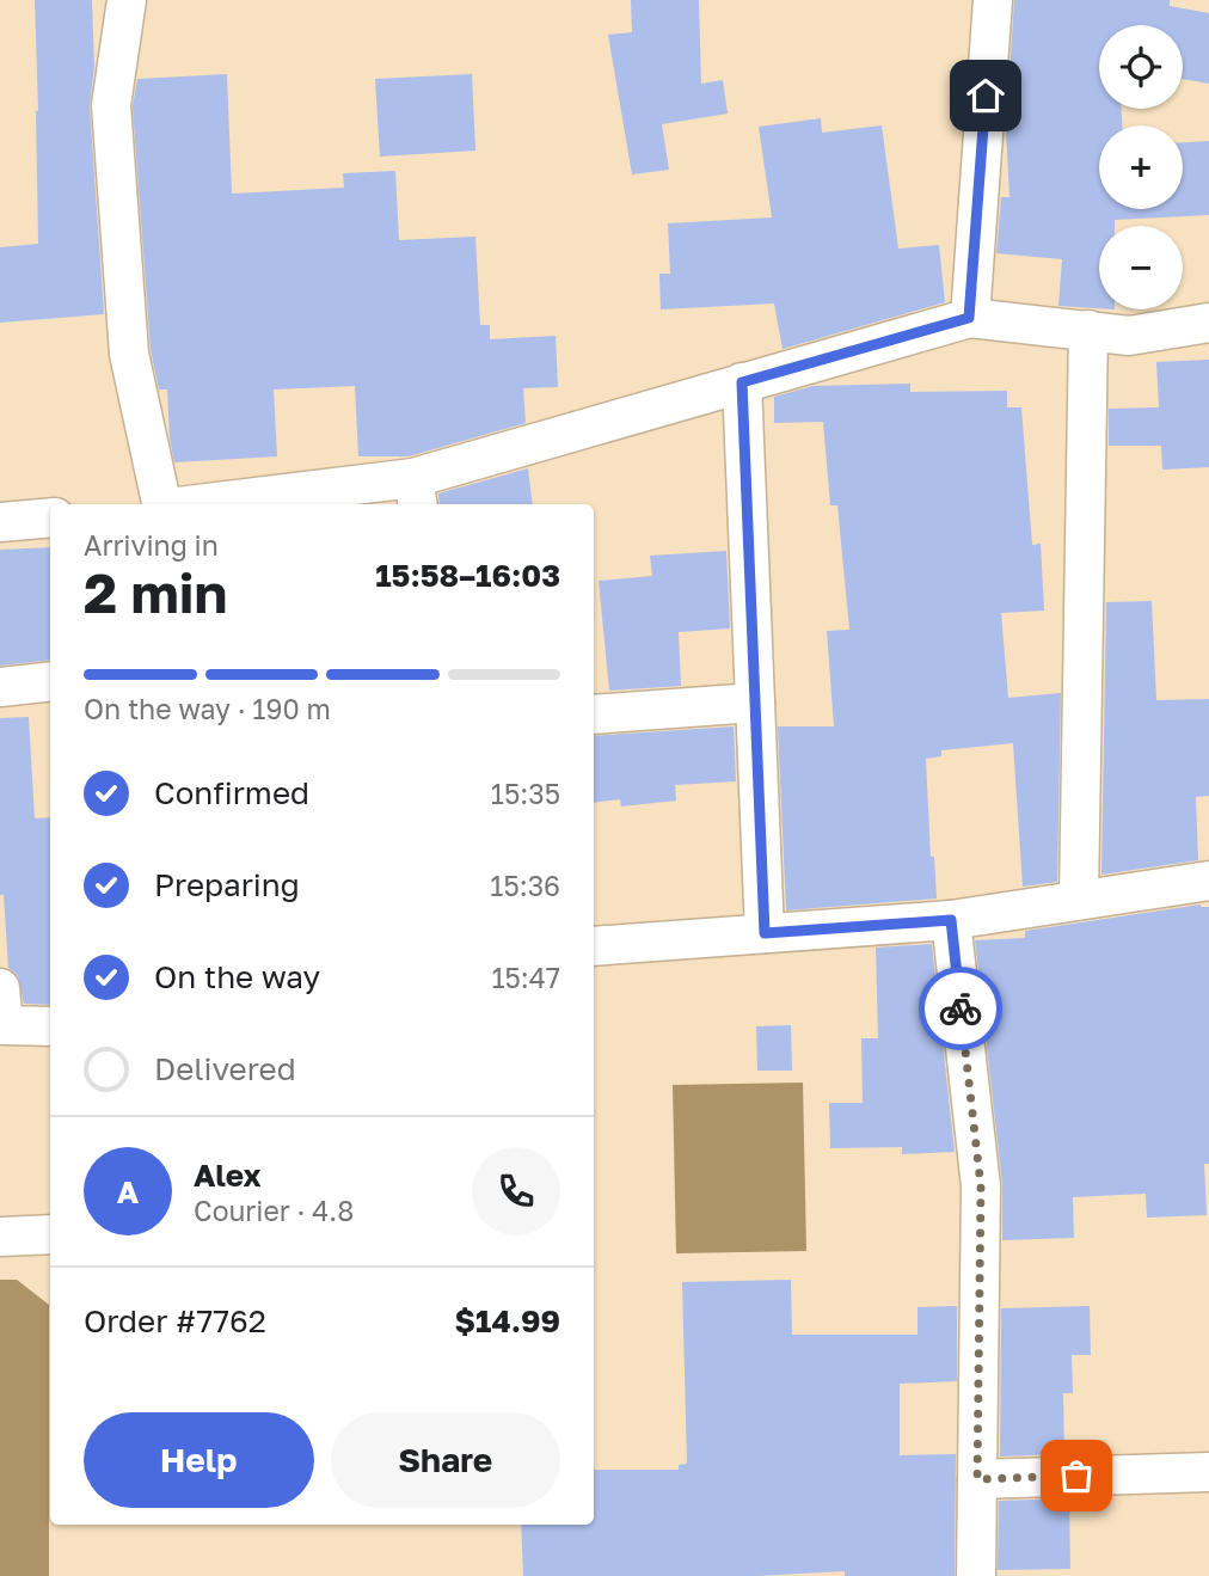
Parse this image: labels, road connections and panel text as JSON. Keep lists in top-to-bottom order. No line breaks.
{"page":{"map_buttons":["+","−"],"heading":["2 min","Arriving in","15:58–16:03"],"panel":["Alex","Courier · 4.8","Order #7762","$14.99"],"bar":"On the way · 190 m","list":[["Confirmed","15:35"],["Preparing","15:36"],["On the way","15:47"],"Delivered"],"round":"A","buttons":["Help","Share"]}}
